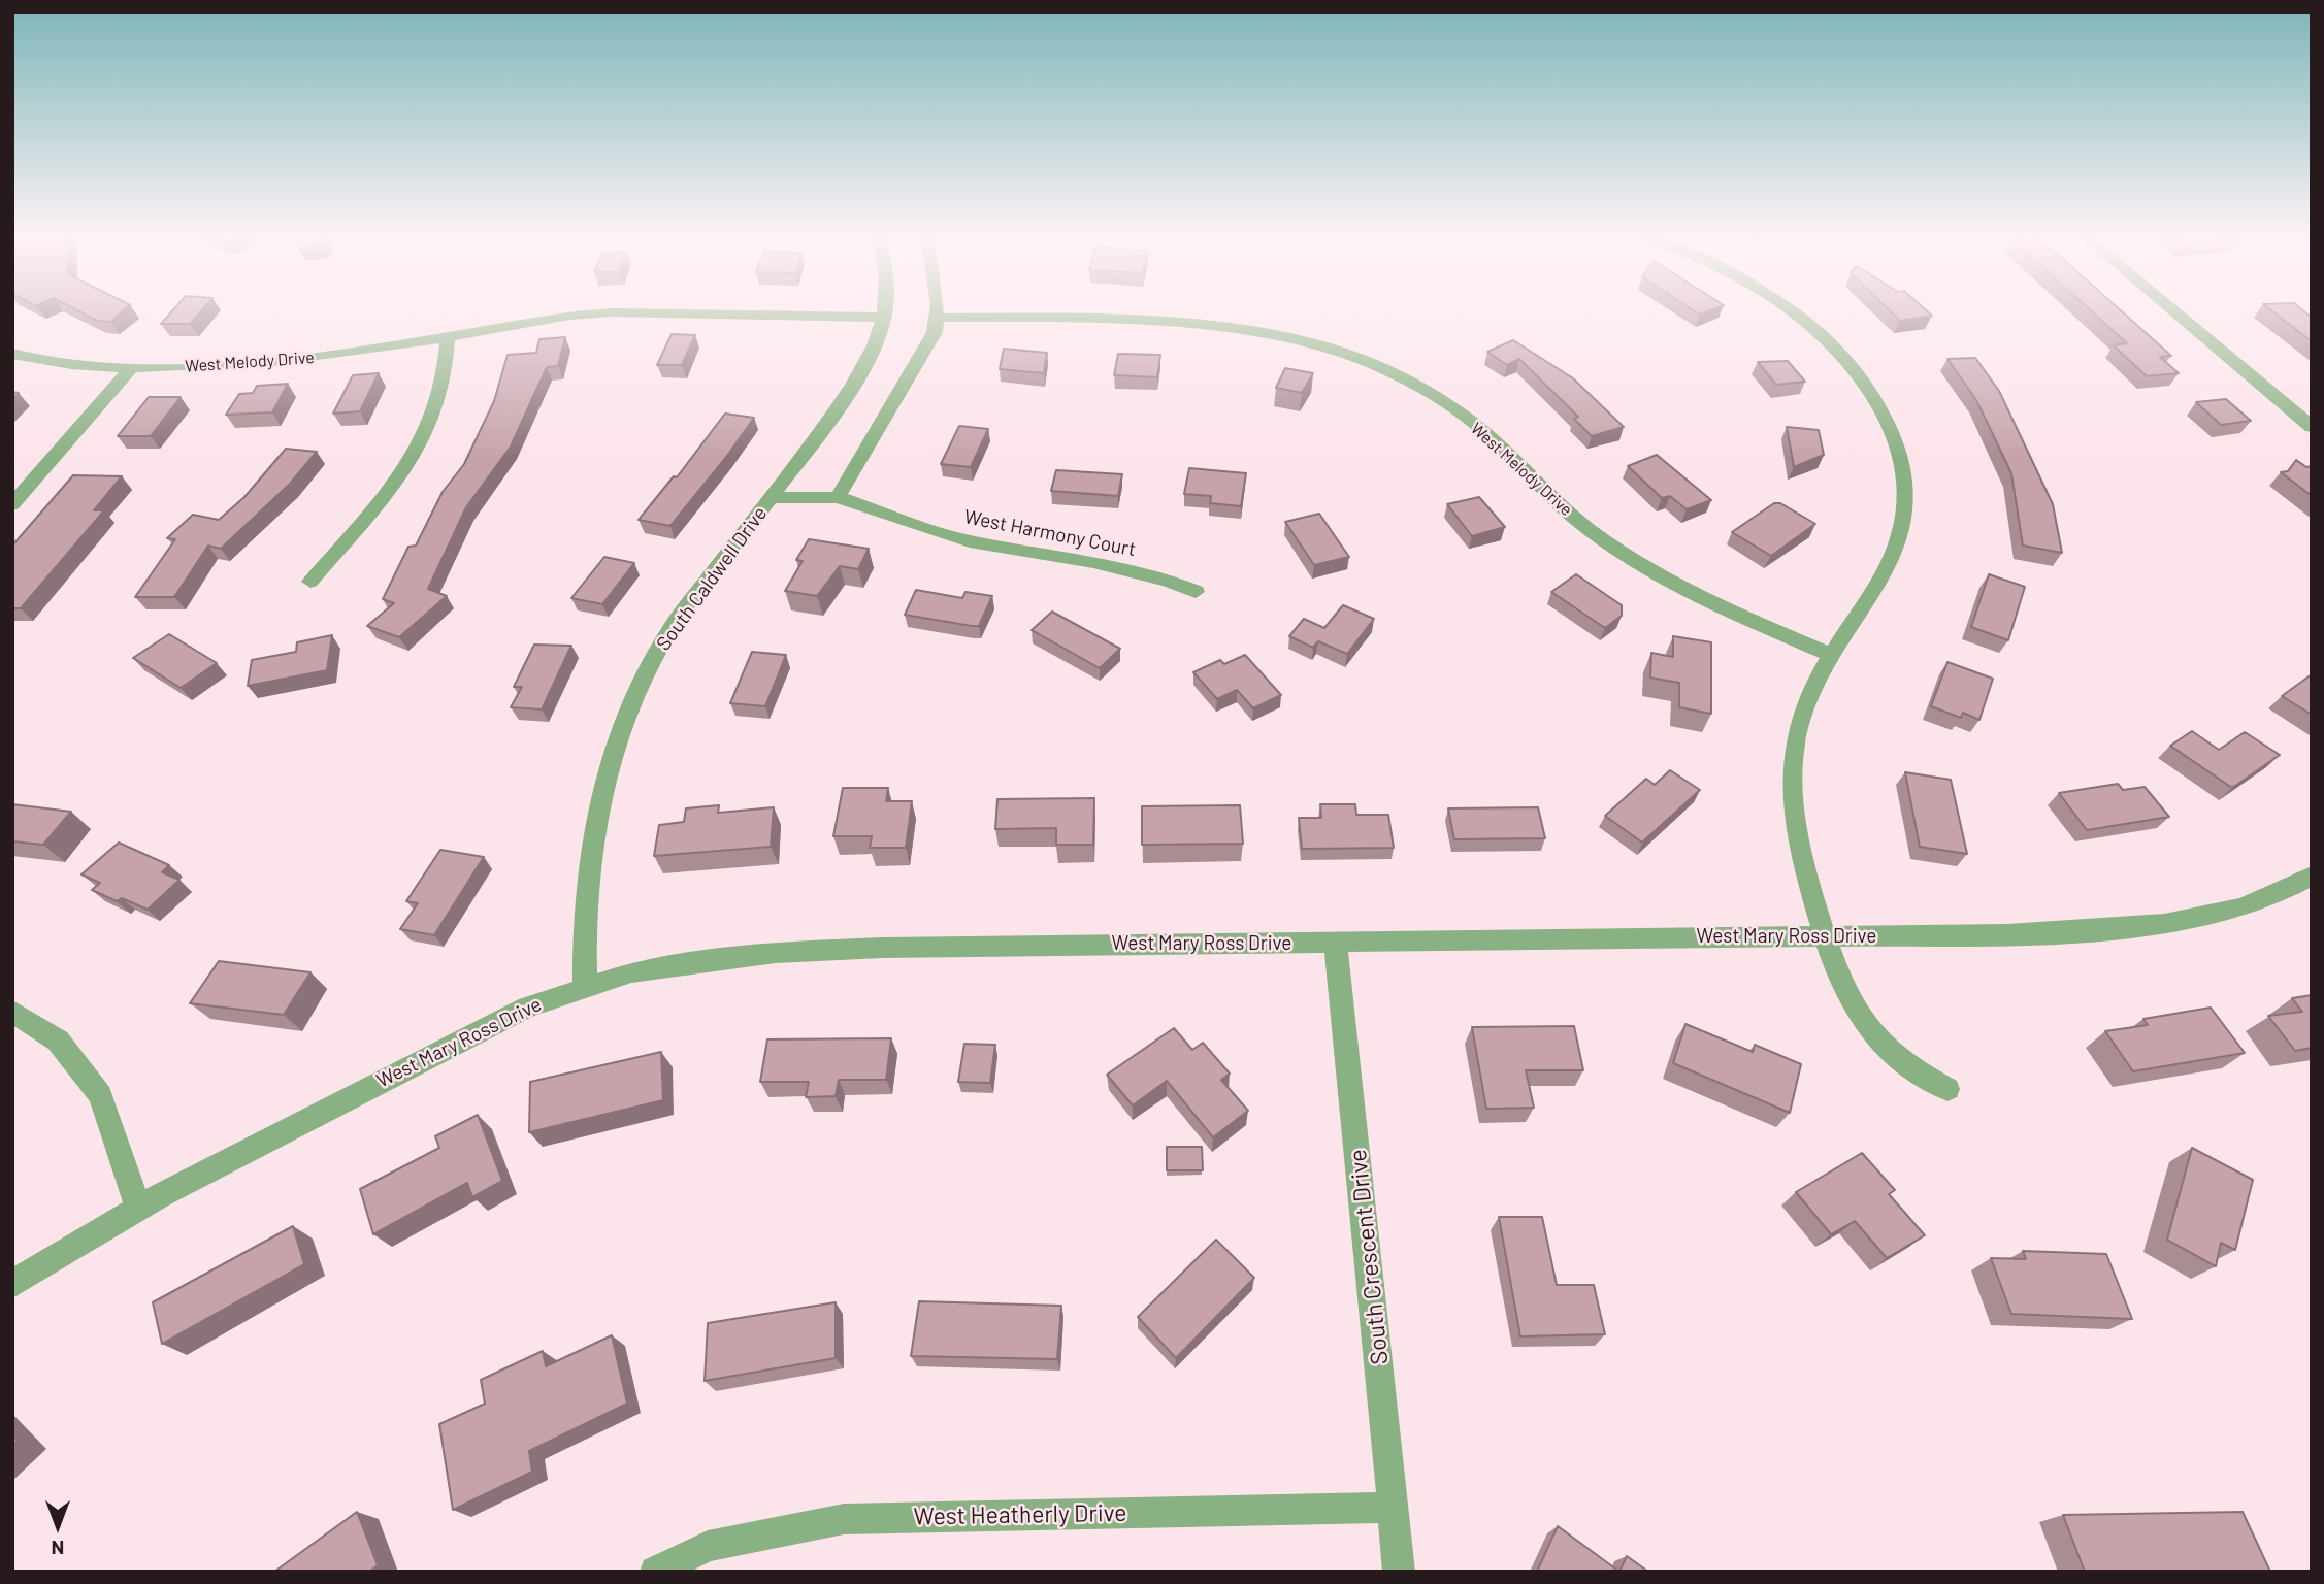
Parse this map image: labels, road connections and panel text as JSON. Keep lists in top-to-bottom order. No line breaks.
{"streets":{"street":["West Melody Drive","West Harmony Court","South Caldwell Drive","West Mary Ross Drive","South Crescent Drive","West Heatherly Drive"]},"crossings":[["West Melody Drive","South Caldwell Drive"],["West Harmony Court","South Caldwell Drive"],["South Caldwell Drive","West Mary Ross Drive"],["West Mary Ross Drive","South Crescent Drive"],["South Crescent Drive","West Heatherly Drive"]],"north":"bottom"}
